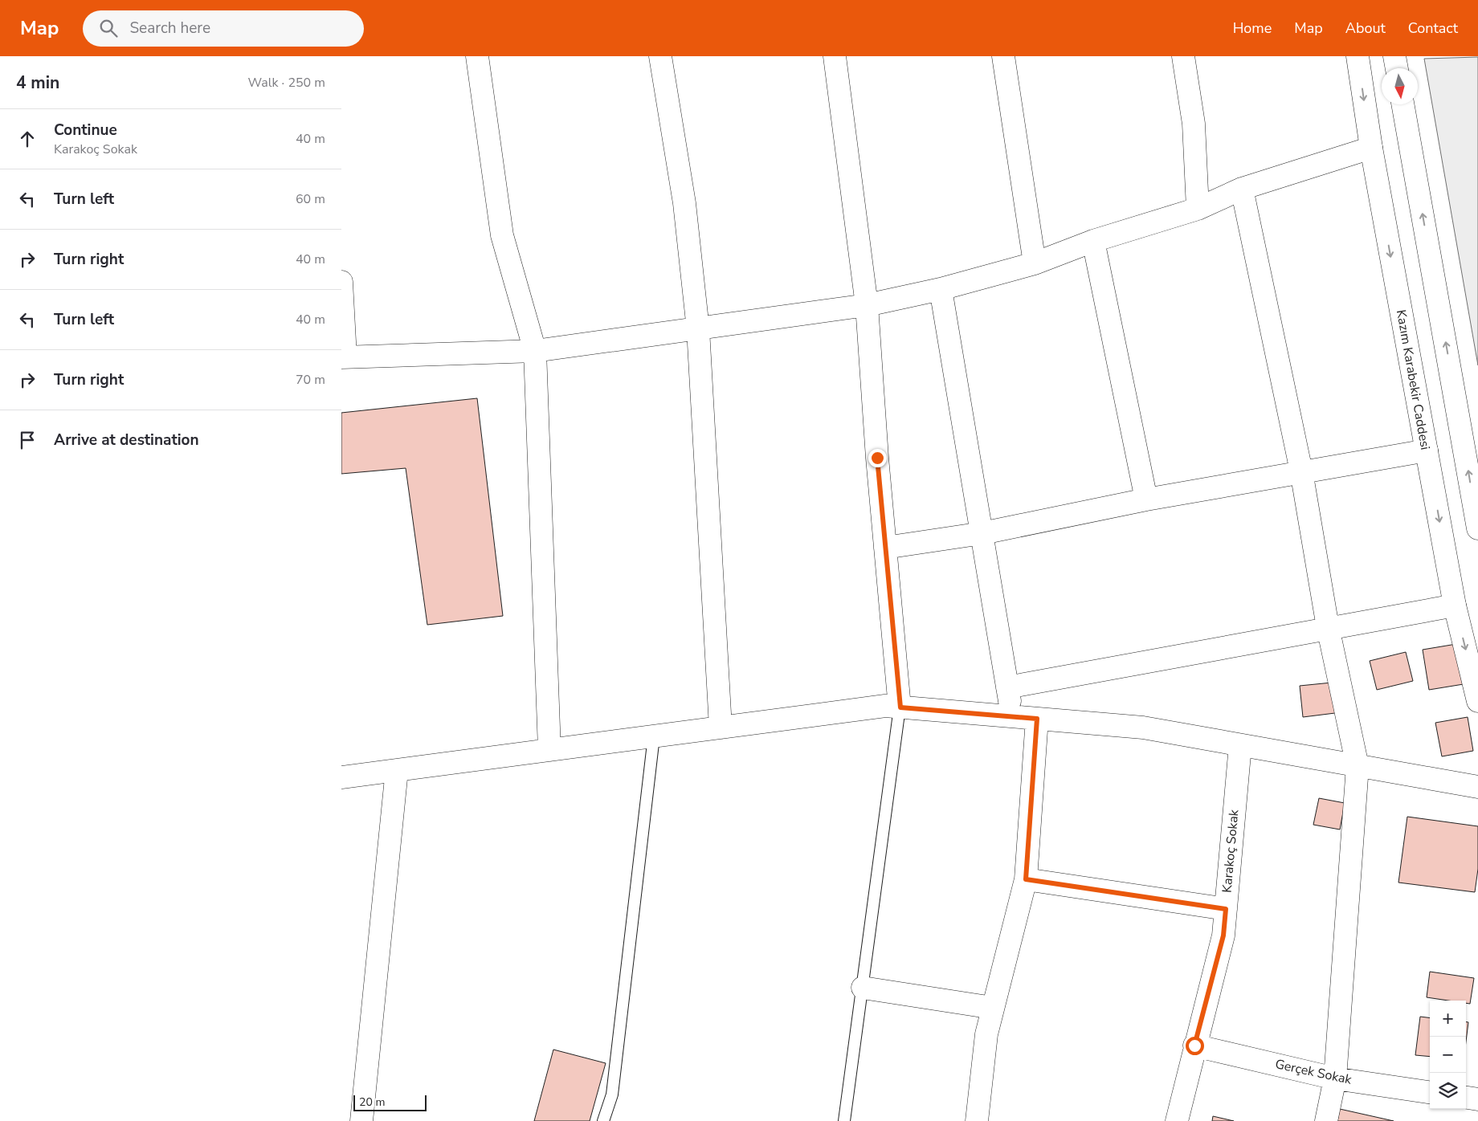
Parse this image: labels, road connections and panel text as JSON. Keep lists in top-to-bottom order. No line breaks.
{"streets":{"street":["Kazım Karabekir Caddesi","Karakoç Sokak","Gerçek Sokak"]},"crossings":[["Karakoç Sokak","Gerçek Sokak"]],"scale_bar":"20 m","north":"bottom","page":{"header":"Map","search":"Search here","nav":["Home","Map","About","Contact"],"heading":["4 min","Walk · 250 m"],"list":[["Continue","Karakoç Sokak","40 m"],["Turn left","60 m"],["Turn right","40 m"],["Turn left","40 m"],["Turn right","70 m"],"Arrive at destination"],"map_buttons":["+","−"],"scale":"20 m"}}
